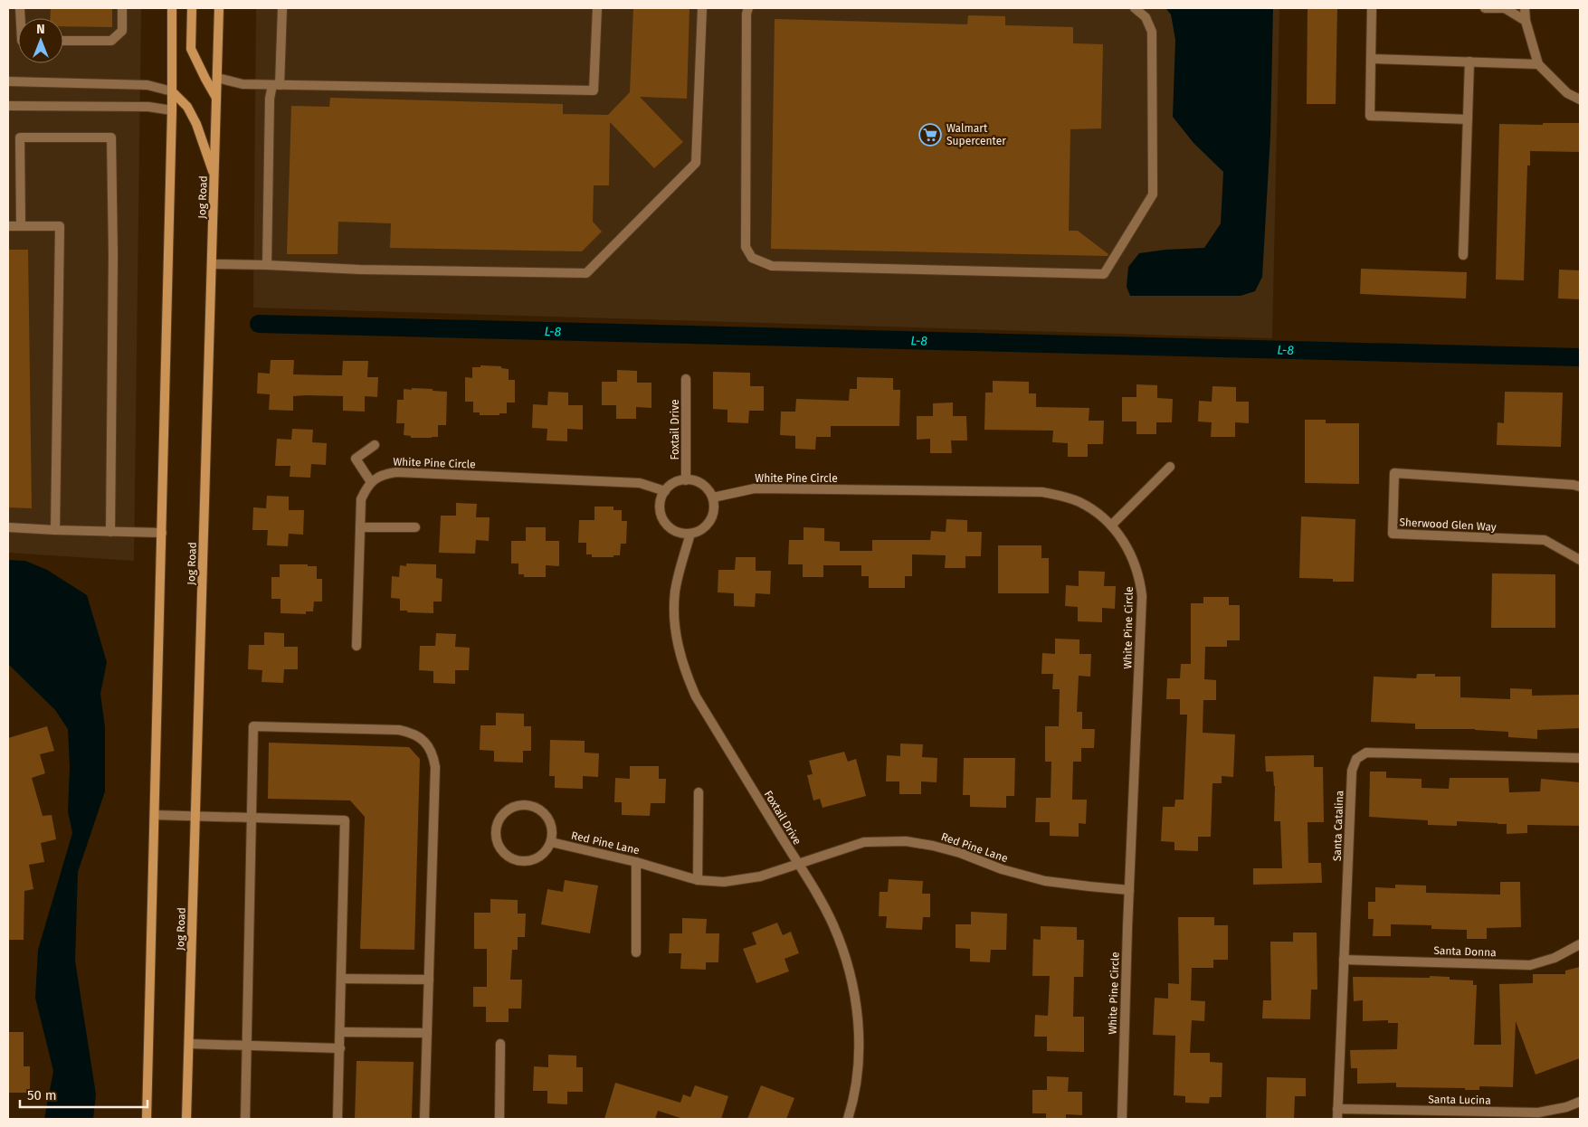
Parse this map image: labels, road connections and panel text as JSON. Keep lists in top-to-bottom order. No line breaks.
{"streets":{"main road":["Jog Road"],"street":["Foxtail Drive","White Pine Circle","Sherwood Glen Way","Santa Catalina","Red Pine Lane","Santa Donna","Santa Lucina"]},"crossings":[["Foxtail Drive","White Pine Circle"],["Foxtail Drive","Red Pine Lane"],["White Pine Circle","Red Pine Lane"],["Santa Catalina","Santa Donna"],["Santa Catalina","Santa Lucina"]],"water":["L-8"],"places":{"supermarket":["Walmart Supercenter"]},"scale_bar":"50 m","north":"top"}
